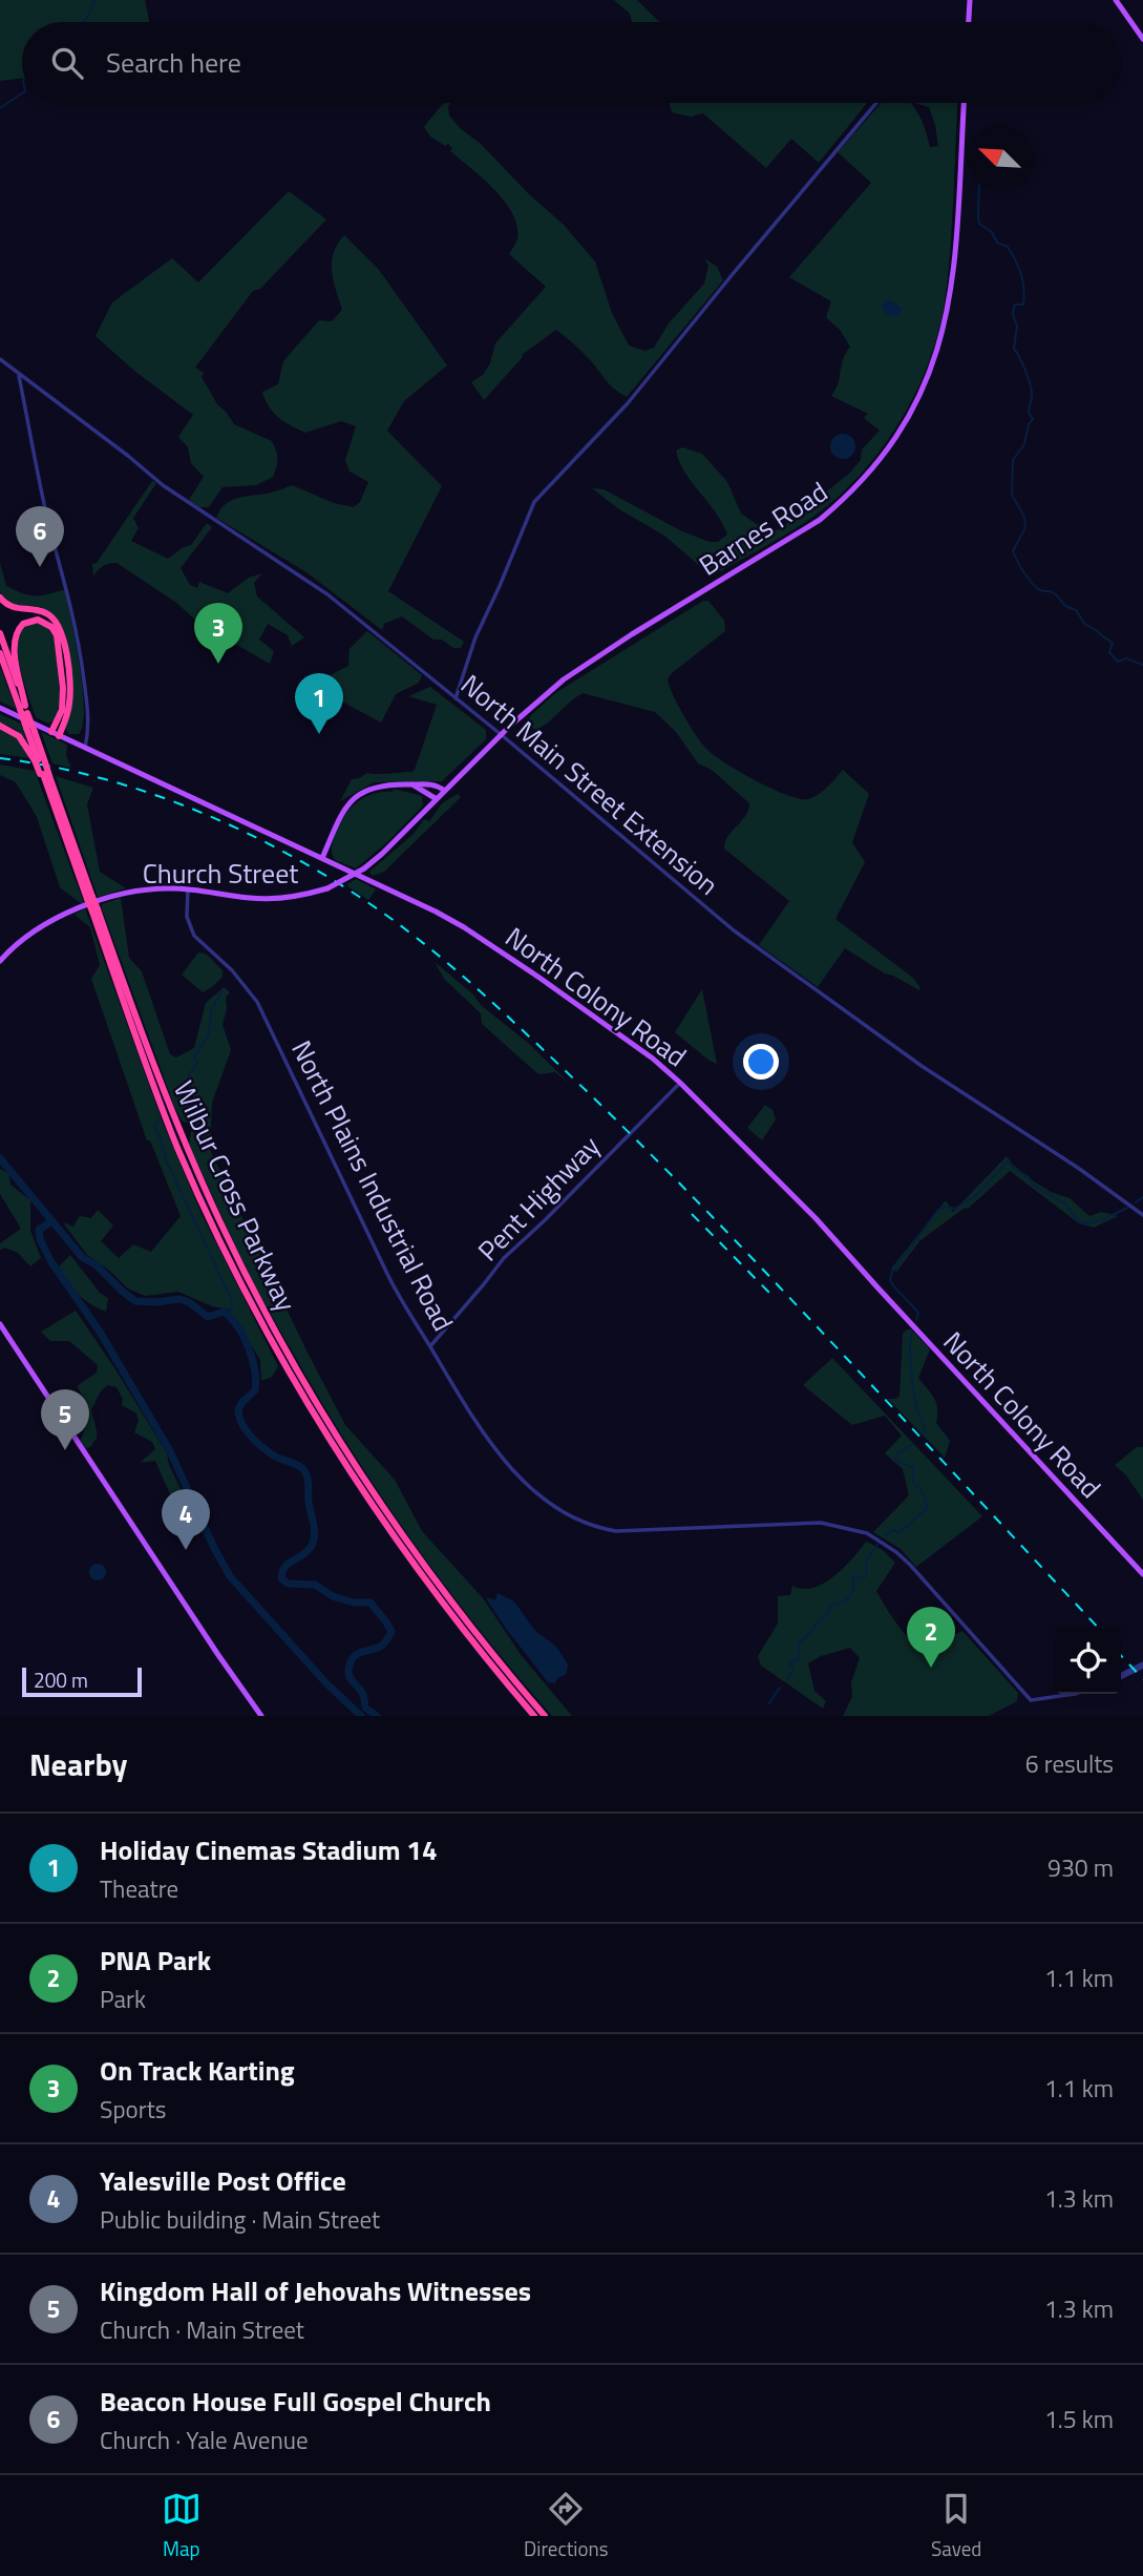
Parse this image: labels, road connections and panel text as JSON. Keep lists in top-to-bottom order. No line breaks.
{"streets":{"highway":["Wilbur Cross Parkway"],"main road":["Barnes Road","Church Street","North Colony Road"],"street":["North Main Street Extension","North Plains Industrial Road","Pent Highway"]},"crossings":[["Barnes Road","North Main Street Extension"],["Barnes Road","Church Street"],["Church Street","North Plains Industrial Road"],["North Colony Road","Pent Highway"],["North Plains Industrial Road","Pent Highway"]],"scale_bar":"200 m","north":"top left","page":{"search":"Search here","pins":["6","3","1","5","4","2"],"scale":"200 m","heading":["Nearby","6 results"],"list":[{"mark":"1","name":"Holiday Cinemas Stadium 14","note":"Theatre","value":"930 m"},{"mark":"2","name":"PNA Park","note":"Park","value":"1.1 km"},{"mark":"3","name":"On Track Karting","note":"Sports","value":"1.1 km"},{"mark":"4","name":"Yalesville Post Office","note":"Public building · Main Street","value":"1.3 km"},{"mark":"5","name":"Kingdom Hall of Jehovahs Witnesses","note":"Church · Main Street","value":"1.3 km"},{"mark":"6","name":"Beacon House Full Gospel Church","note":"Church · Yale Avenue","value":"1.5 km"}],"nav":["Map","Directions","Saved"]}}
